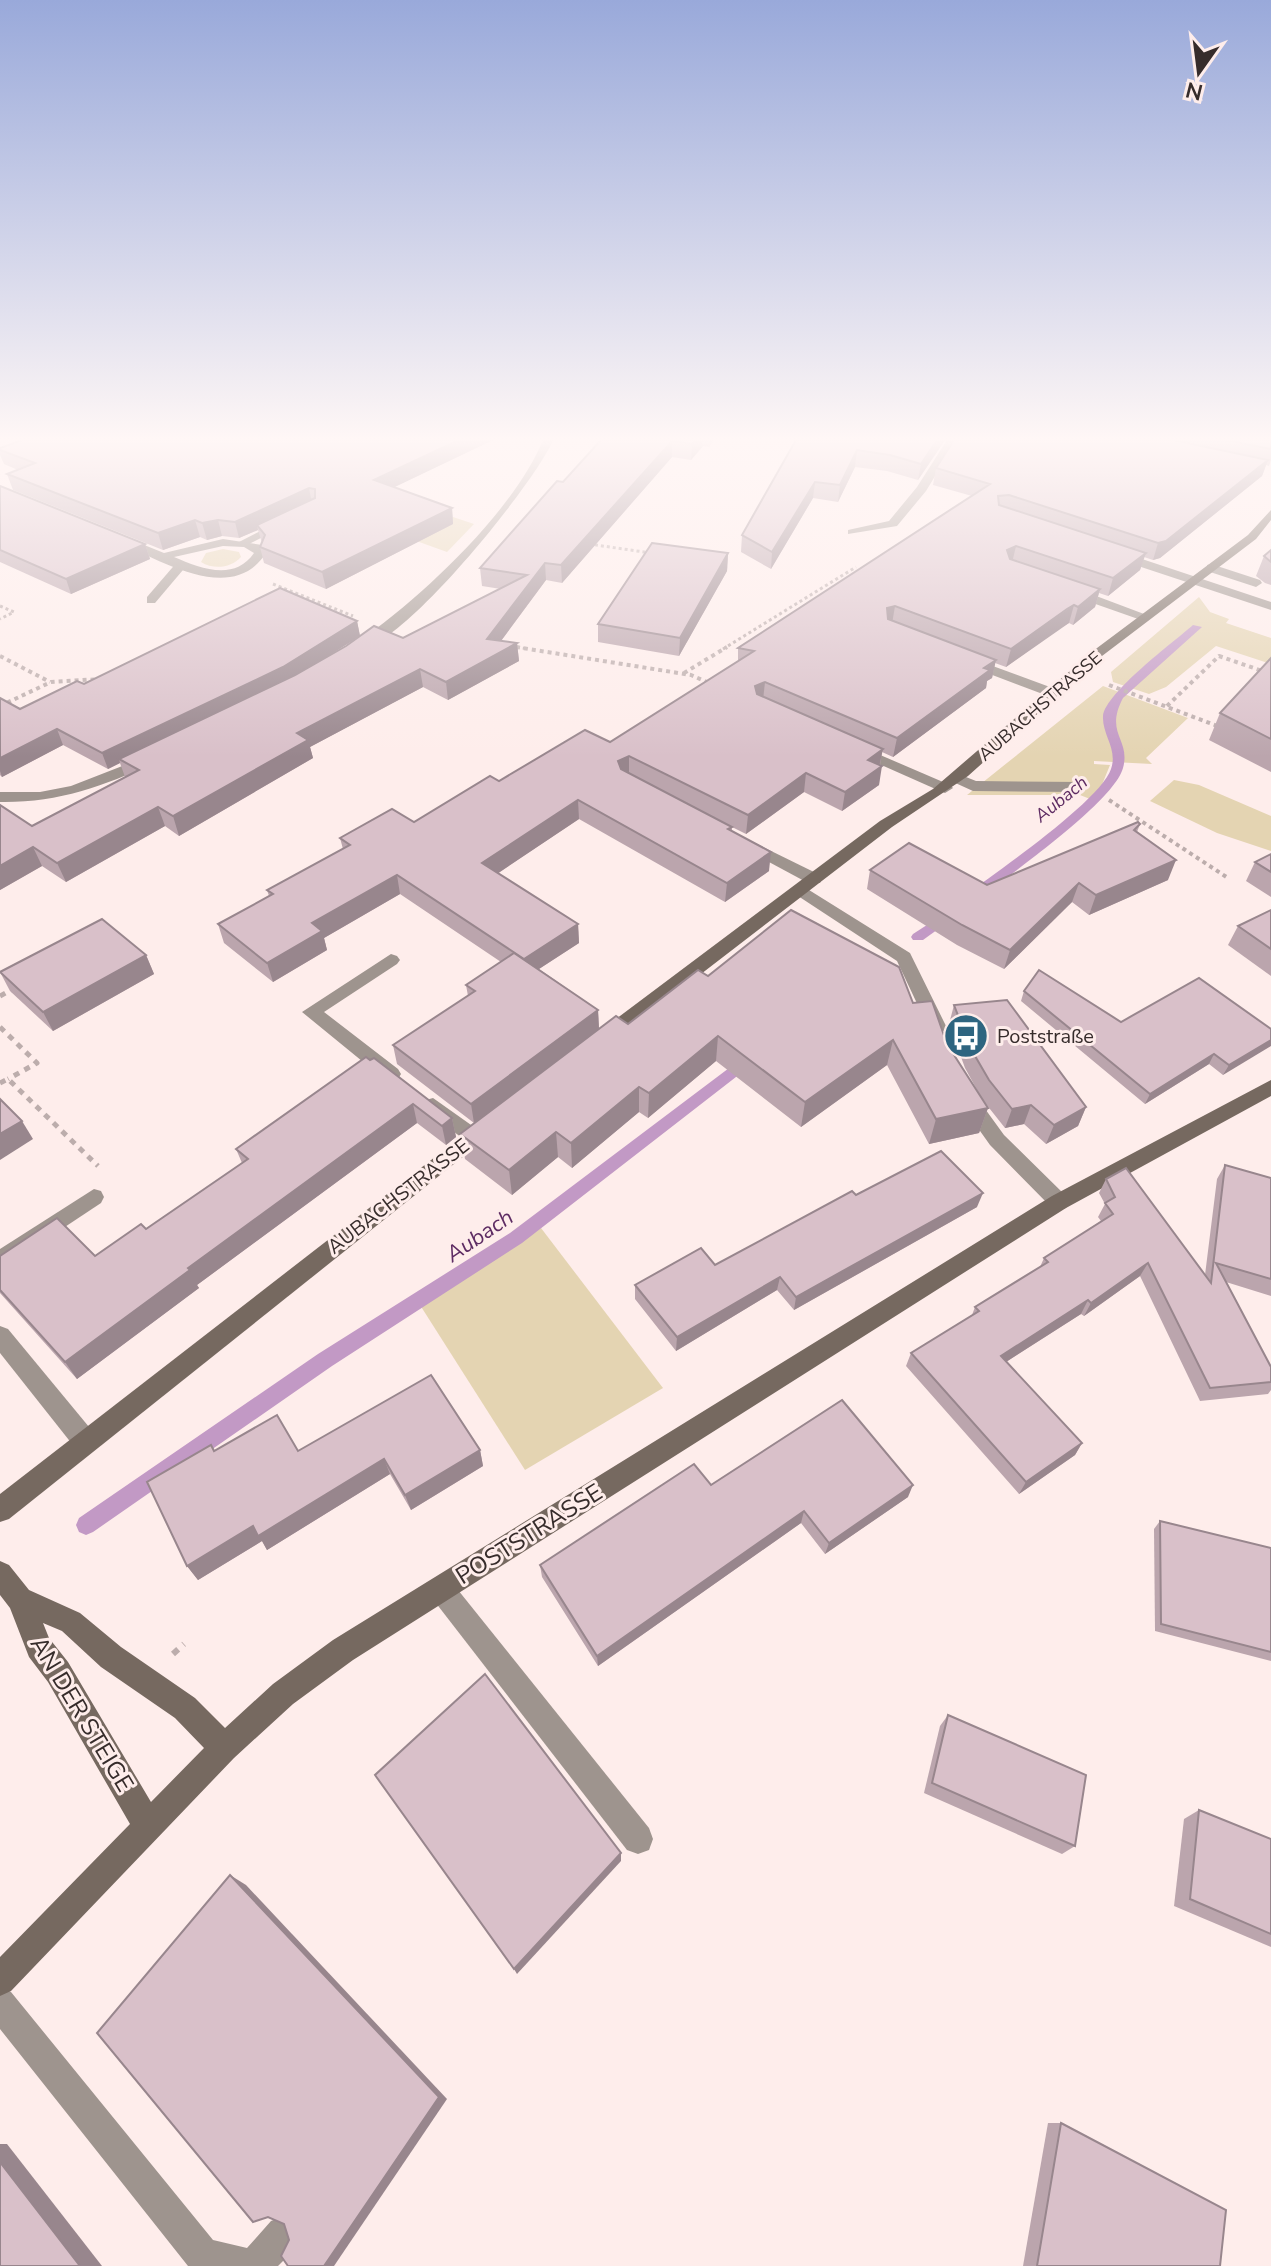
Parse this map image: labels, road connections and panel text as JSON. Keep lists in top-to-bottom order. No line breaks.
{"streets":{"main road":["AUBACHSTRASSE","POSTSTRASSE","AN DER STEIGE"]},"crossings":[["POSTSTRASSE","AN DER STEIGE"]],"water":["Aubach"],"places":{"bus stop":["Poststraße"]},"north":"bottom"}
